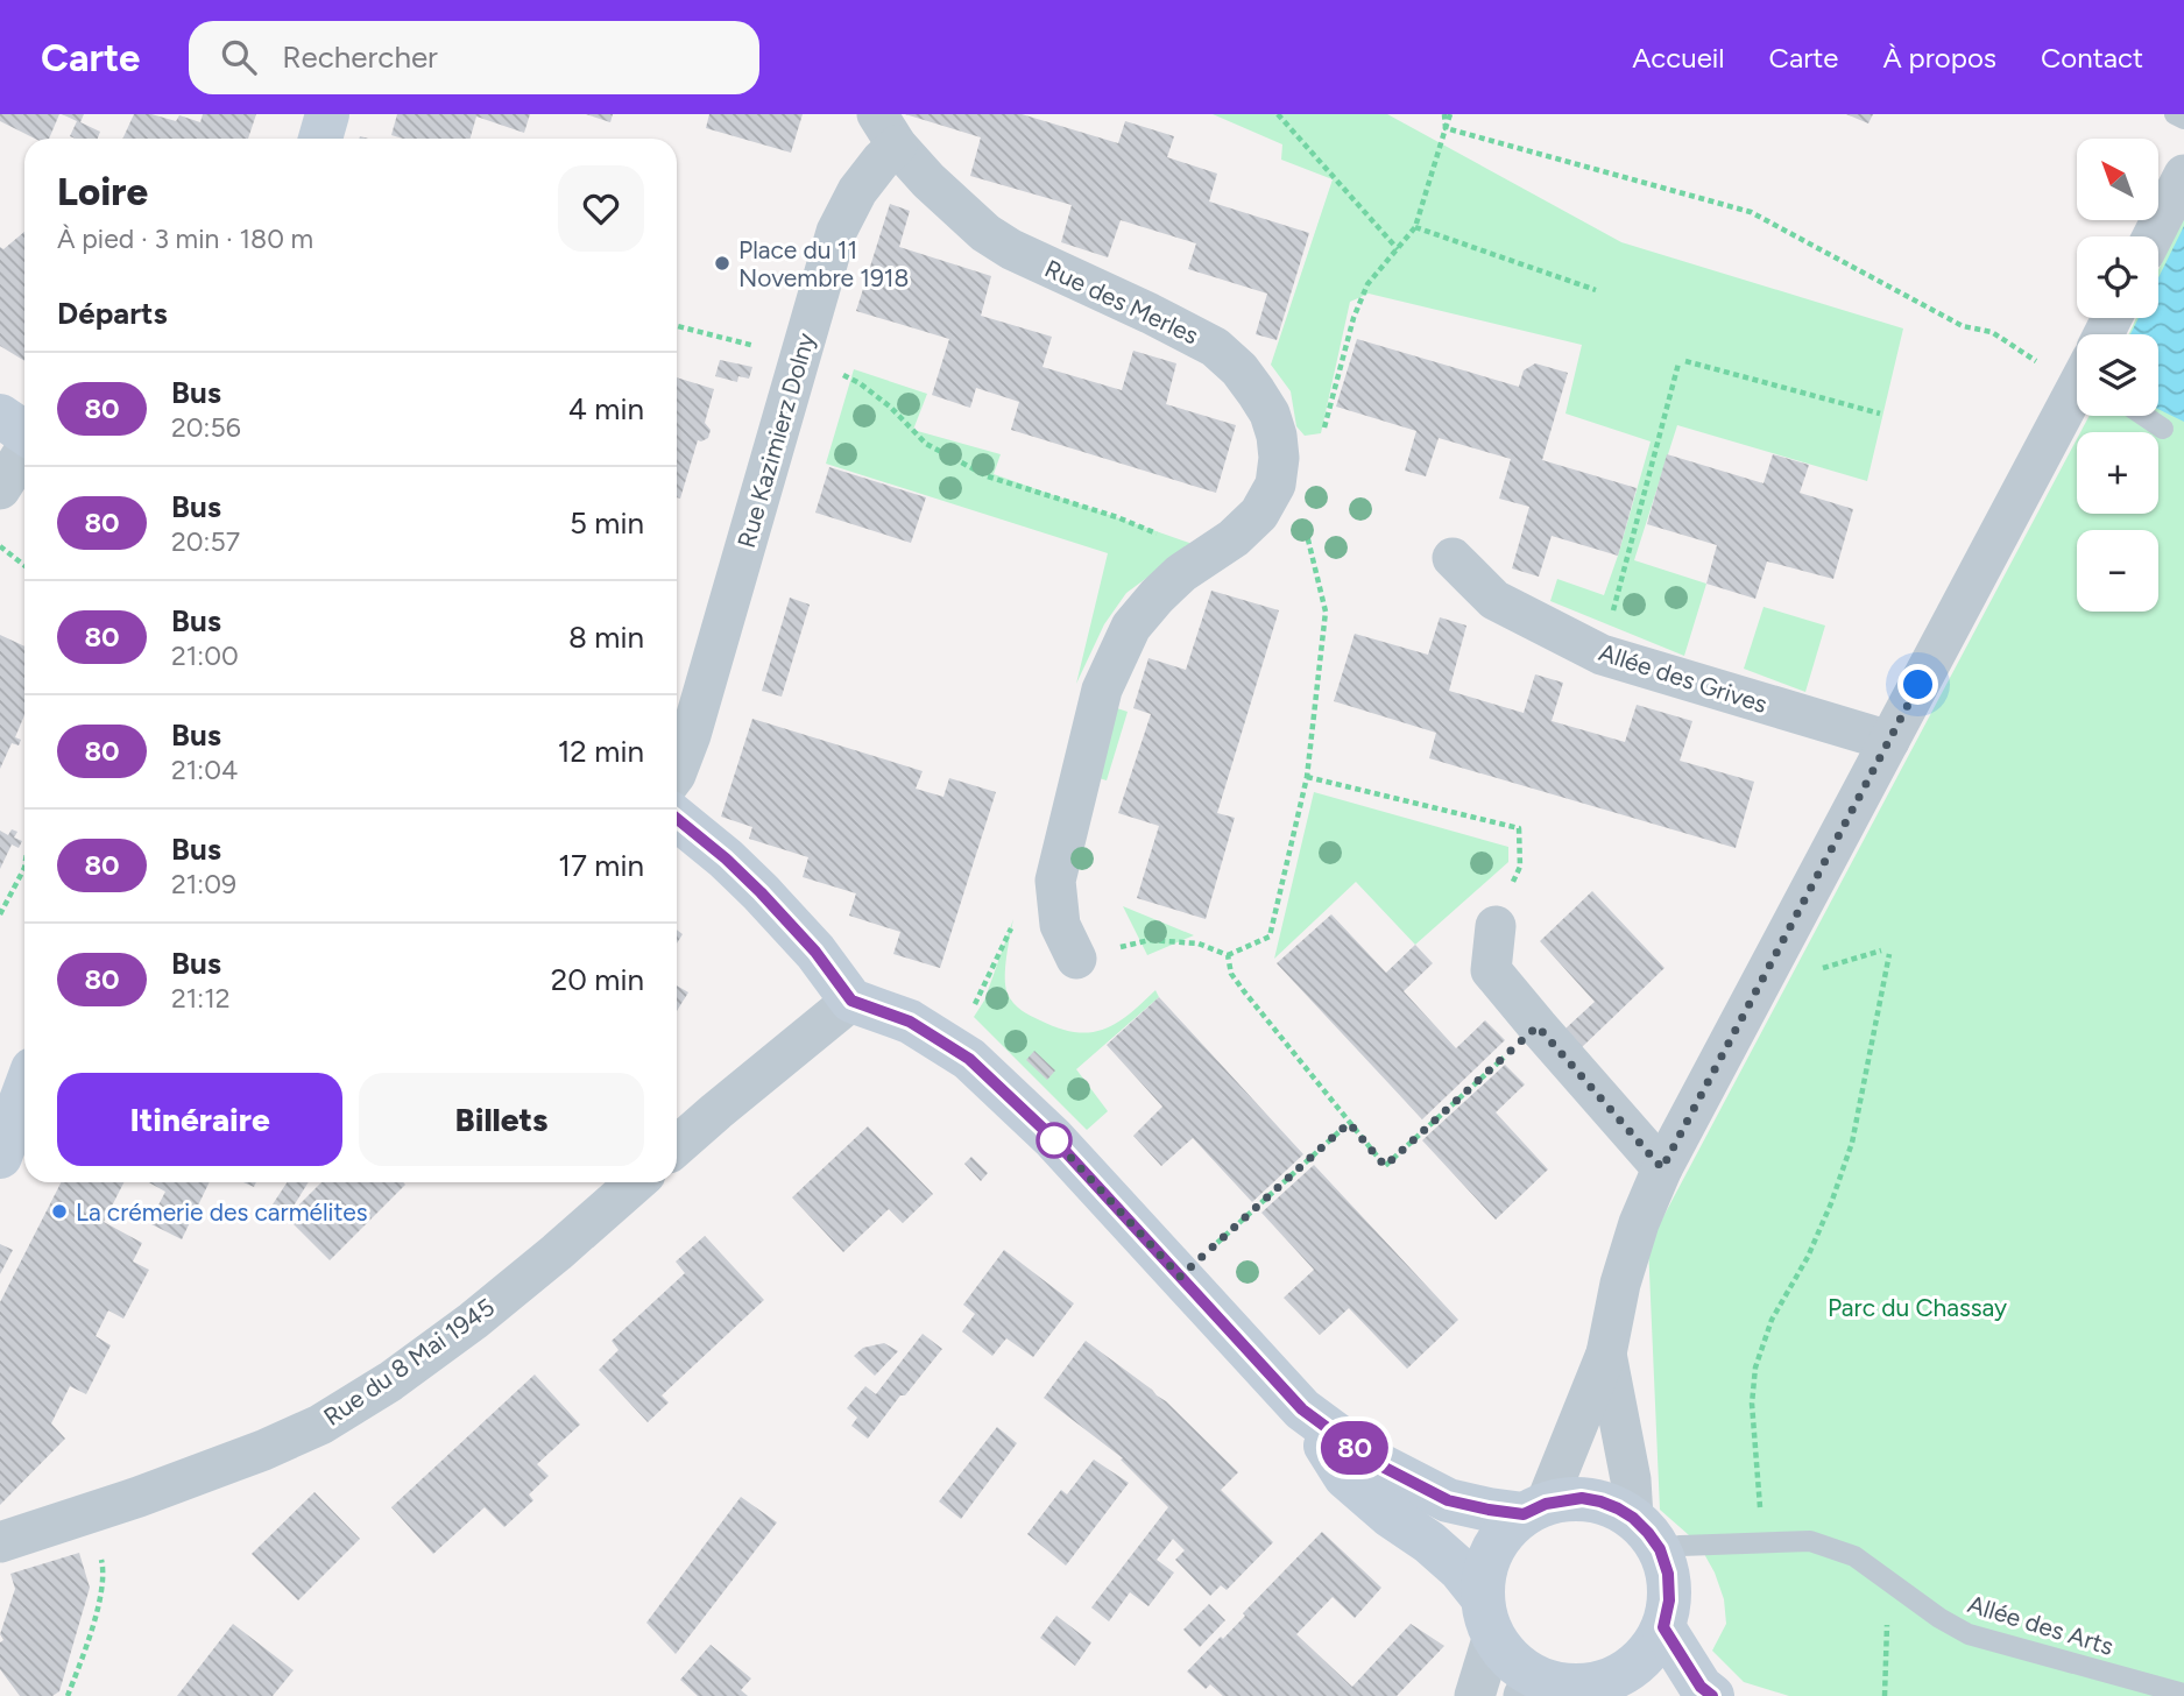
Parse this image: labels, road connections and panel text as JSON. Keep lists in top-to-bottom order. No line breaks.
{"streets":{"street":["Rue des Merles","Rue Kazimierz Dolny","Allée des Grives","Rue du 8 Mai 1945"],"lane":["Allée des Arts"]},"crossings":[["Rue des Merles","Rue Kazimierz Dolny"]],"parks":["Parc du Chassay"],"places":["Place du 11 Novembre 1918","La crémerie des carmélites"],"lines":["bus line 80"],"north":"top left","page":{"header":"Carte","search":"Rechercher","nav":["Accueil","Carte","À propos","Contact"],"on_map":"80","map_buttons":["+","−"],"heading":[["Loire","À pied · 3 min · 180 m"],"Départs"],"list":[{"mark":"80","name":"Bus","note":"20:56","value":"4 min"},{"mark":"80","name":"Bus","note":"20:57","value":"5 min"},{"mark":"80","name":"Bus","note":"21:00","value":"8 min"},{"mark":"80","name":"Bus","note":"21:04","value":"12 min"},{"mark":"80","name":"Bus","note":"21:09","value":"17 min"},{"mark":"80","name":"Bus","note":"21:12","value":"20 min"}],"buttons":["Itinéraire","Billets"]}}
